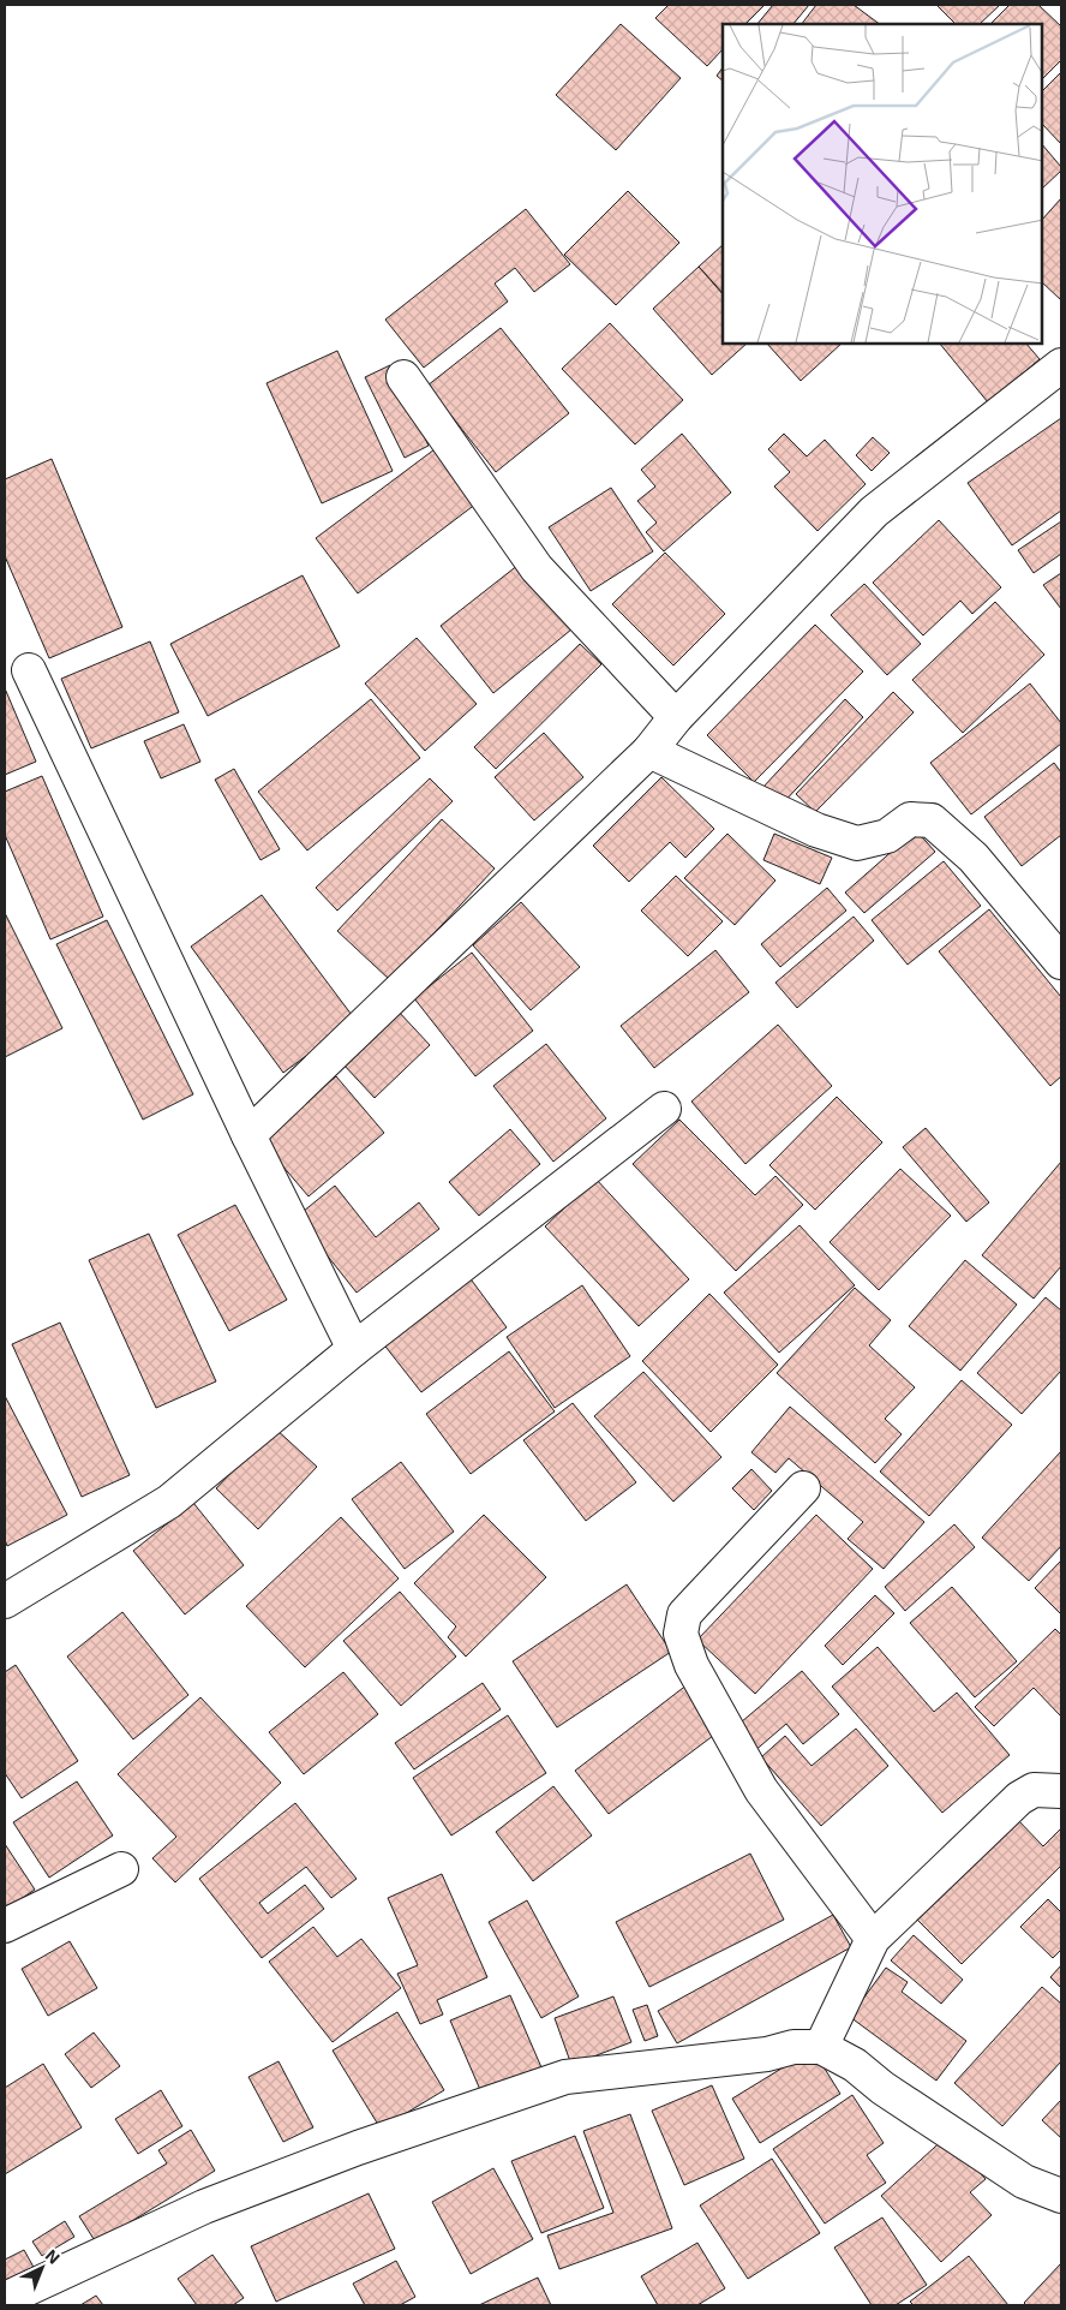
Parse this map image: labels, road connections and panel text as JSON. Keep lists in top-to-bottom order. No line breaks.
{"north":"top right"}
